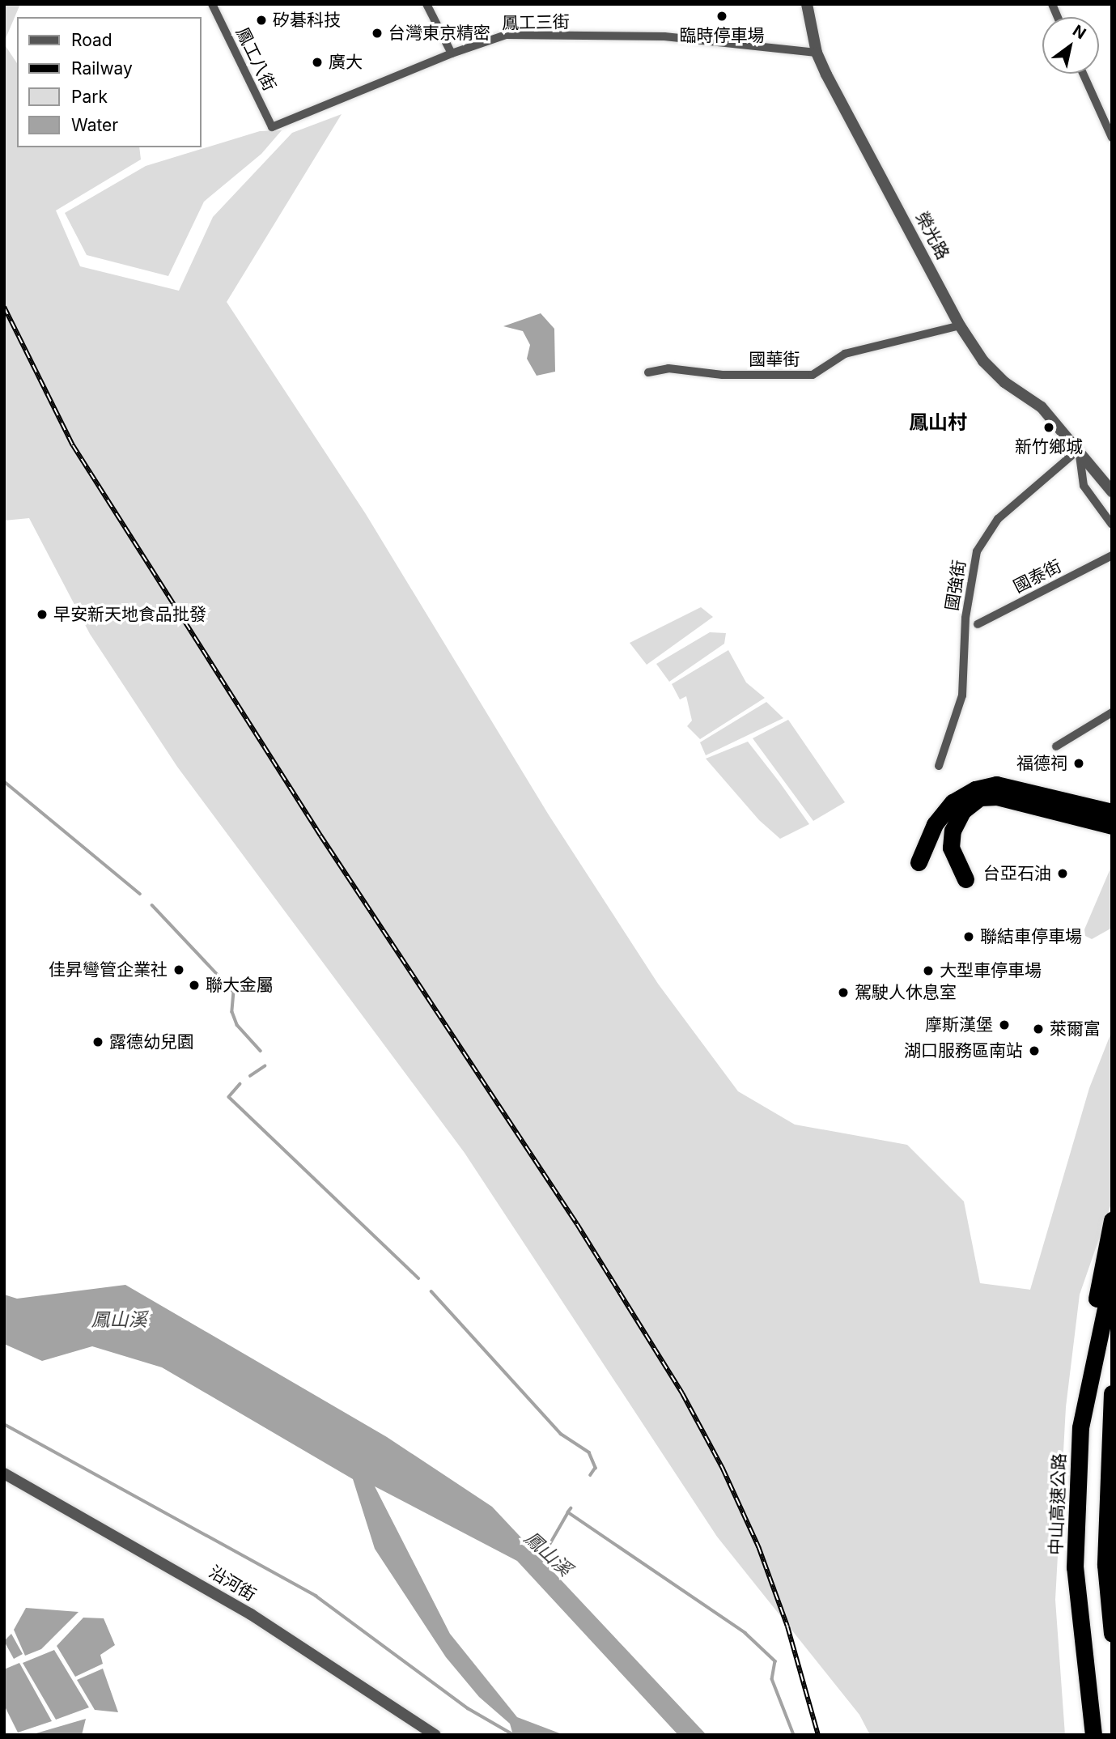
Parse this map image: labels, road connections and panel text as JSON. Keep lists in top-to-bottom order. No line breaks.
{"streets":{"highway":["中山高速公路"],"street":["鳳工三街","鳳工八街","榮光路","國華街","國泰街","國強街","沿河街"]},"crossings":[["鳳工三街","鳳工八街"],["鳳工三街","榮光路"],["榮光路","國華街"],["榮光路","國強街"]],"districts":["鳳山村"],"water":["鳳山溪"],"places":["臨時停車場","矽碁科技","台灣東京精密","廣大","新竹鄉城","早安新天地食品批發","福德祠","台亞石油","聯結車停車場","佳昇彎管企業社","大型車停車場","聯大金屬","駕駛人休息室","摩斯漢堡","萊爾富","露德幼兒園","湖口服務區南站"],"legend":["Road","Railway","Park","Water"],"north":"top right"}
